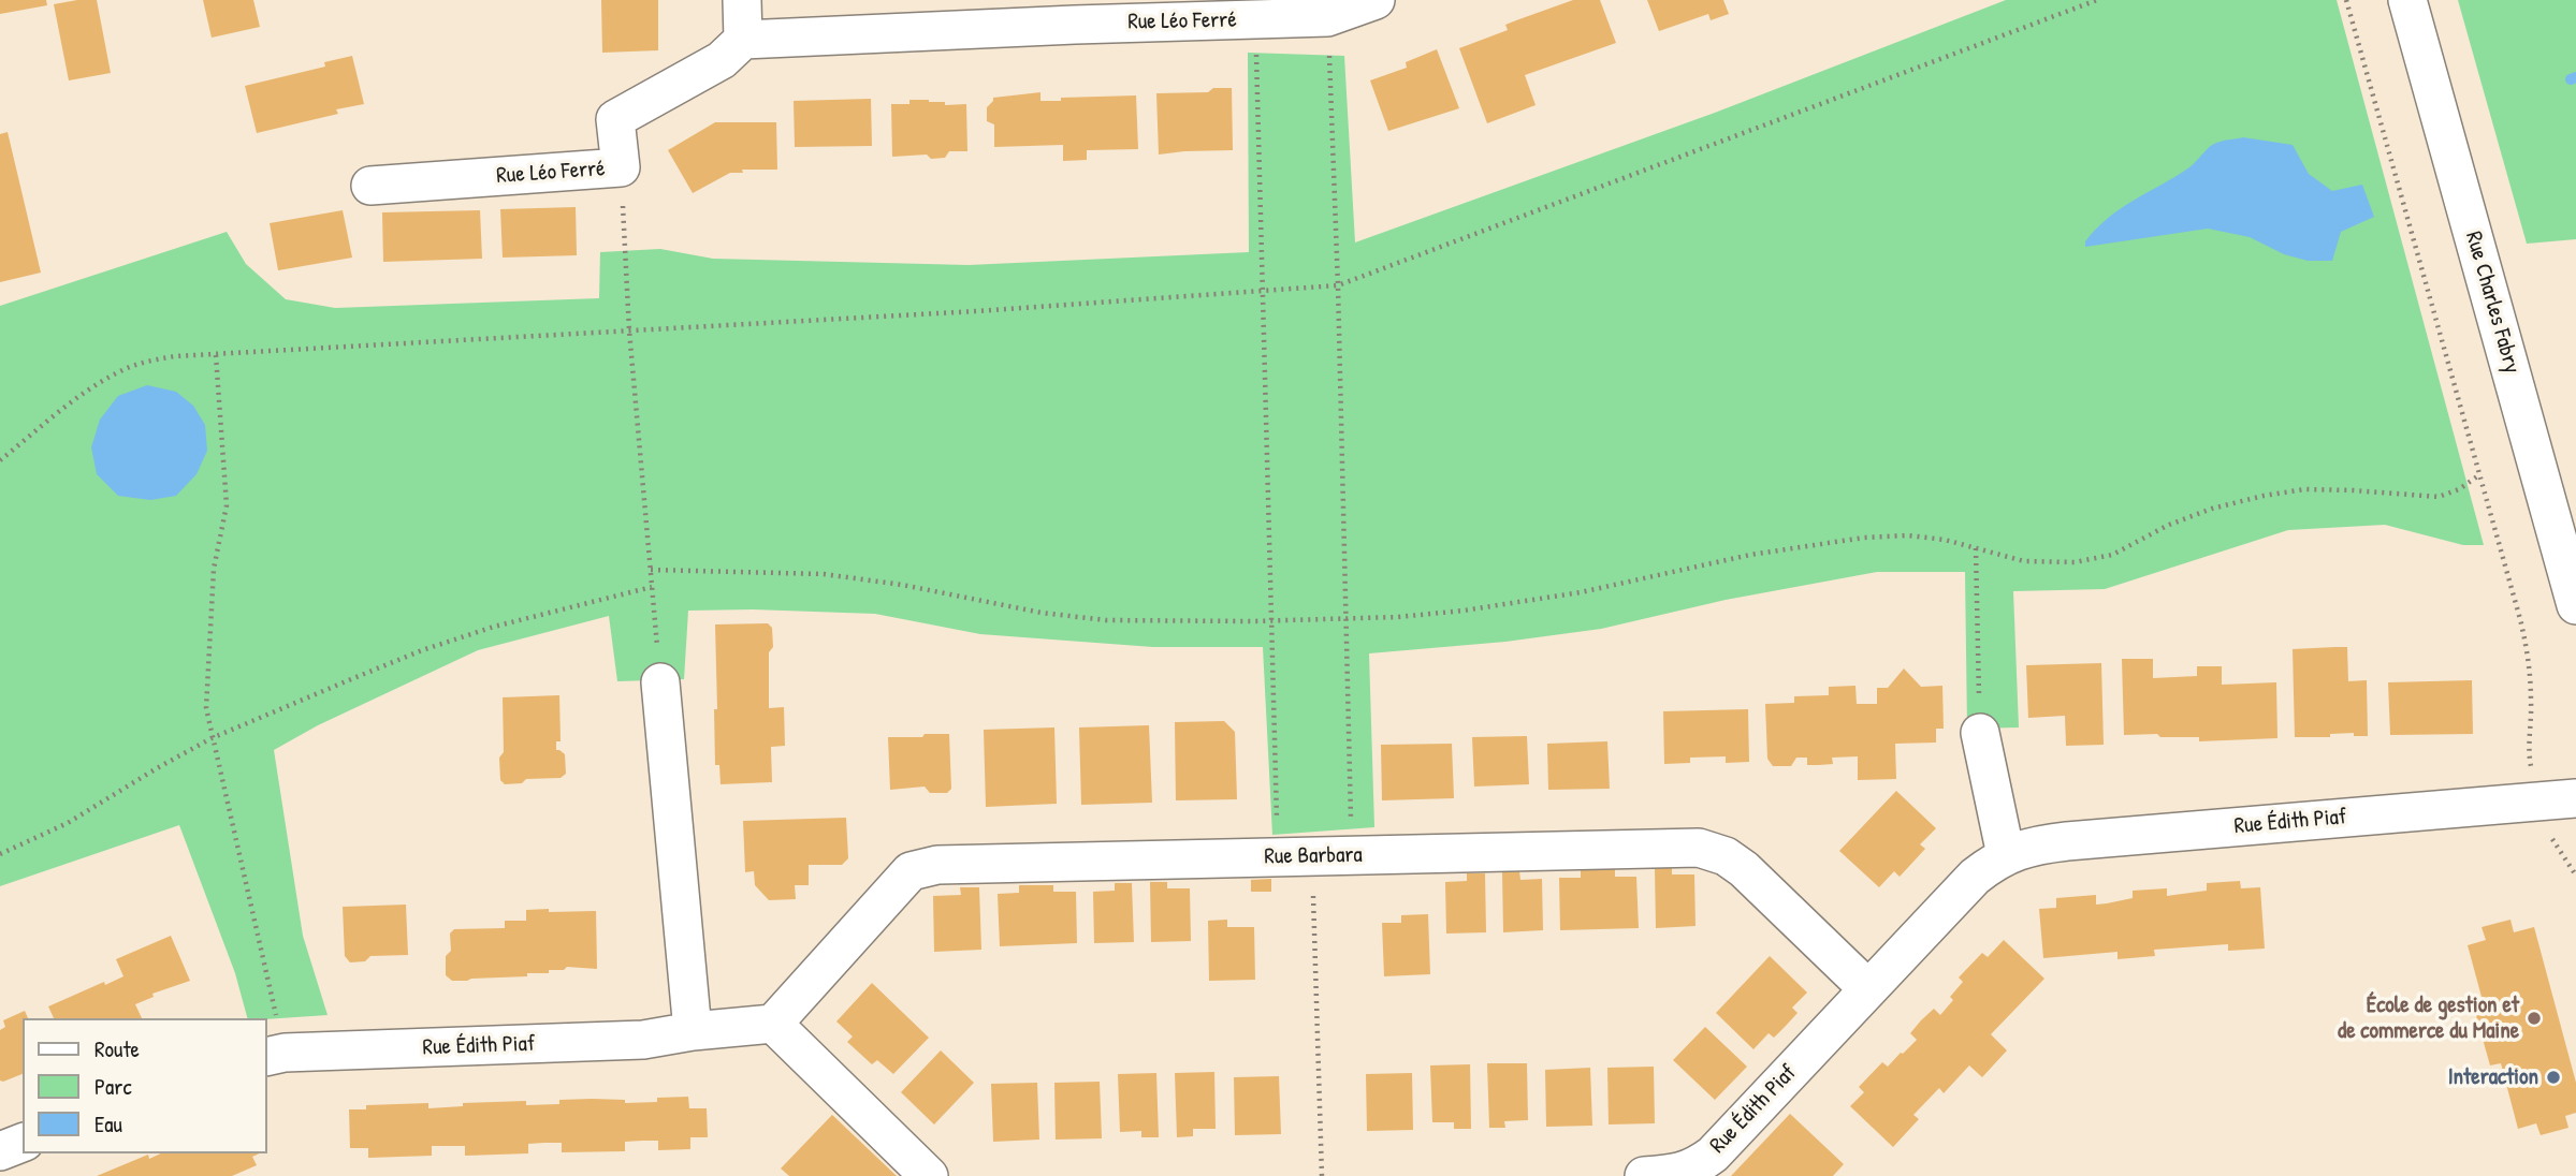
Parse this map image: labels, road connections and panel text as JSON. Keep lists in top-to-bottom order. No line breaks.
{"streets":{"street":["Rue Léo Ferré","Rue Charles Fabry","Rue Édith Piaf","Rue Barbara"]},"crossings":[["Rue Édith Piaf","Rue Barbara"]],"places":["École de gestion et de commerce du Maine","Interaction"],"legend":["Route","Parc","Eau"]}
